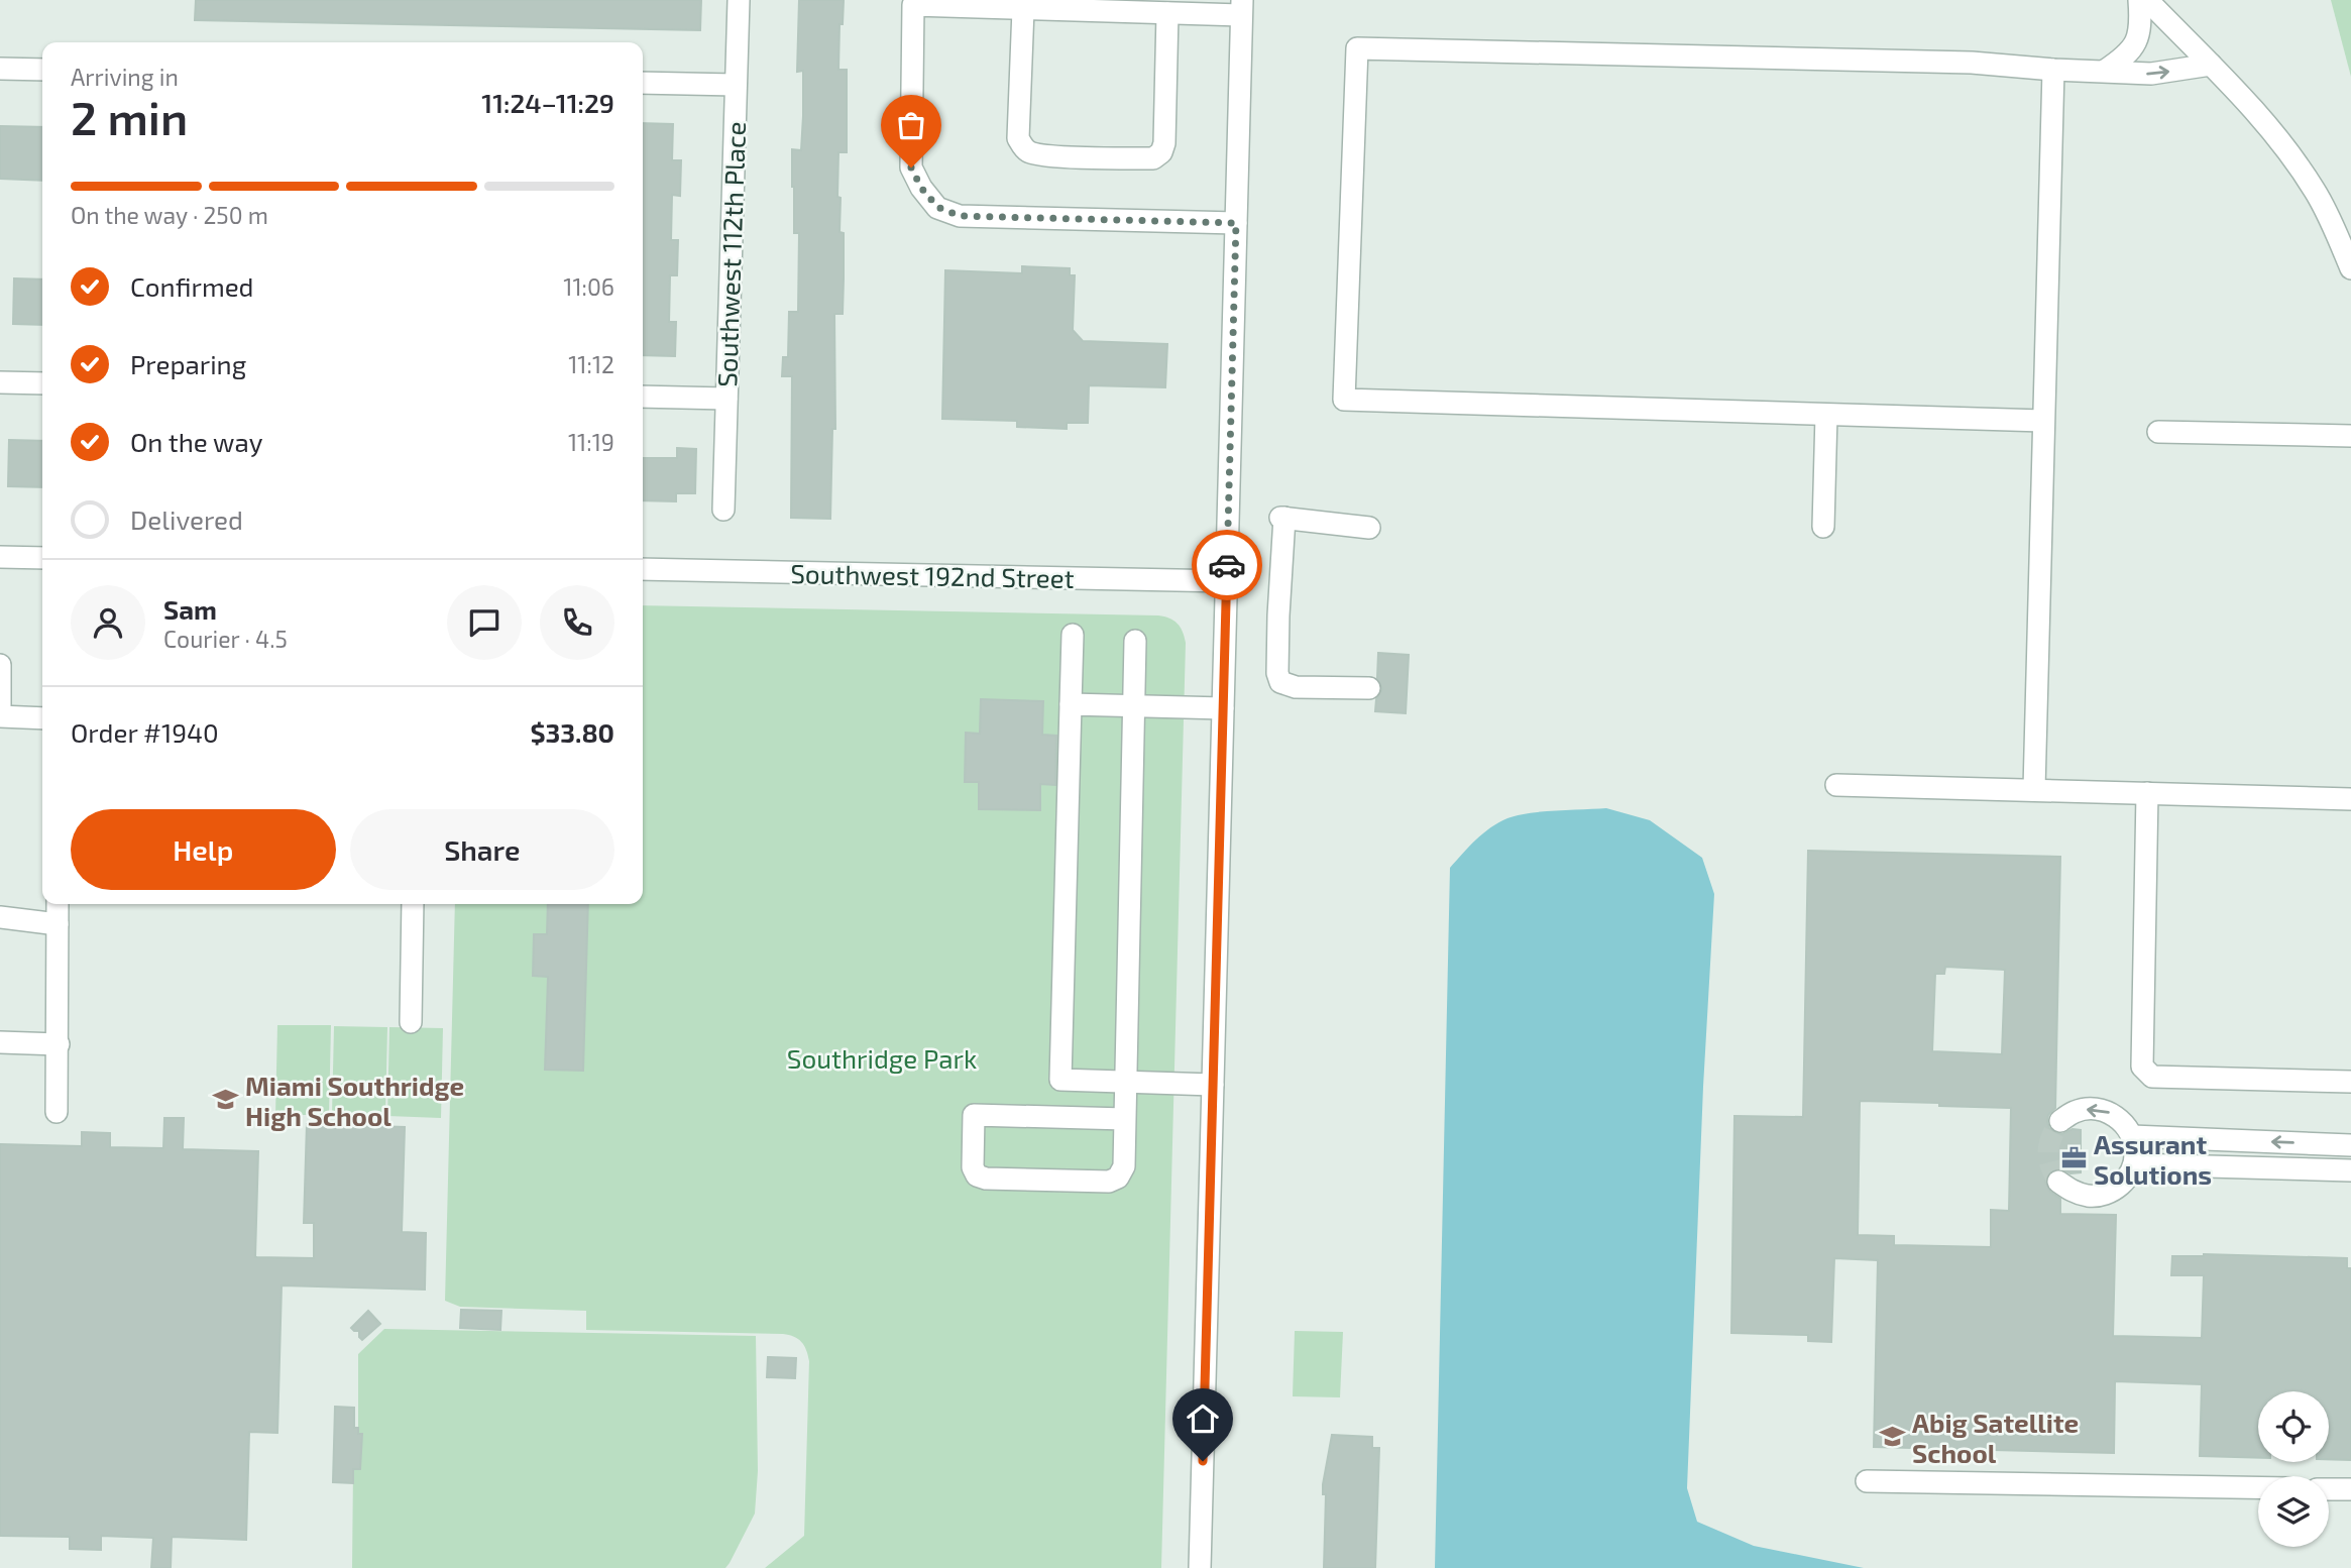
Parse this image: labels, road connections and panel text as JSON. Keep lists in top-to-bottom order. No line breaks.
{"streets":{"street":["Southwest 112th Place","Southwest 192nd Street"]},"parks":["Southridge Park"],"places":{"school or university":["Miami Southridge High School","Abig Satellite School"],"office":["Assurant Solutions"]},"page":{"heading":["2 min","Arriving in","11:24–11:29"],"panel":["Sam","Courier · 4.5","Order #1940","$33.80"],"bar":"On the way · 250 m","list":[["Confirmed","11:06"],["Preparing","11:12"],["On the way","11:19"],"Delivered"],"buttons":["Help","Share"]}}
